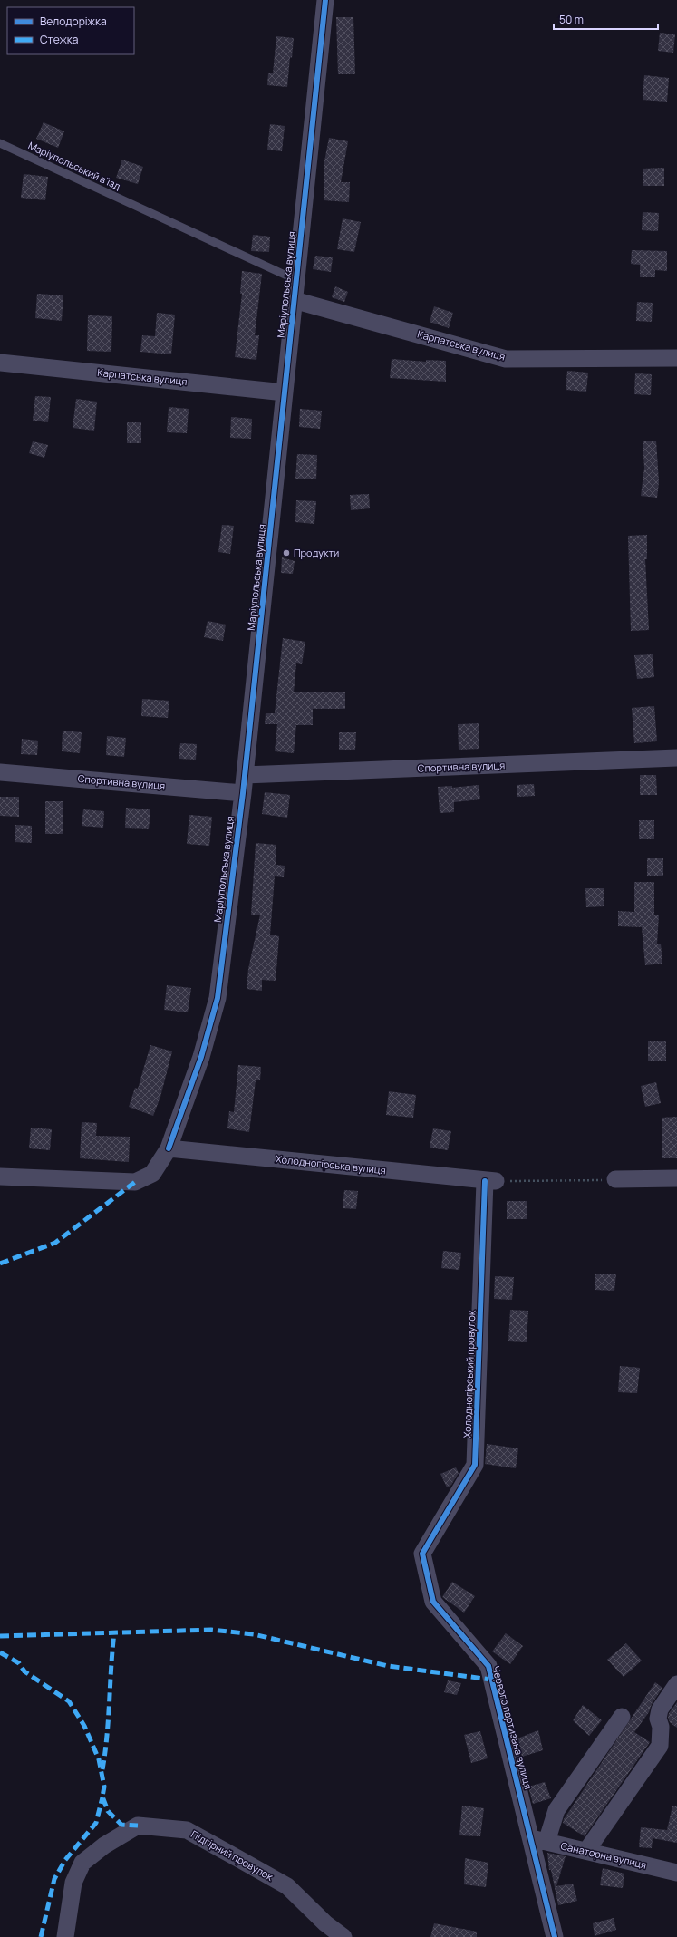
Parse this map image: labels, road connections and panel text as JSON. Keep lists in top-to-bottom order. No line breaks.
{"streets":{"street":["Маріупольська вулиця","Карпатська вулиця","Спортивна вулиця","Холодногірська вулиця","Холодногірський провулок","Червого партизана вулиця","Підгірний провулок","Санаторна вулиця"],"lane":["Маріупольський в'їзд"]},"crossings":[["Маріупольський в'їзд","Маріупольська вулиця"],["Маріупольська вулиця","Карпатська вулиця"],["Маріупольська вулиця","Спортивна вулиця"],["Маріупольська вулиця","Холодногірська вулиця"],["Холодногірська вулиця","Холодногірський провулок"],["Холодногірський провулок","Червого партизана вулиця"],["Червого партизана вулиця","Санаторна вулиця"]],"places":["Продукти"],"legend":["Велодоріжка","Стежка"],"scale_bar":"50 m"}
